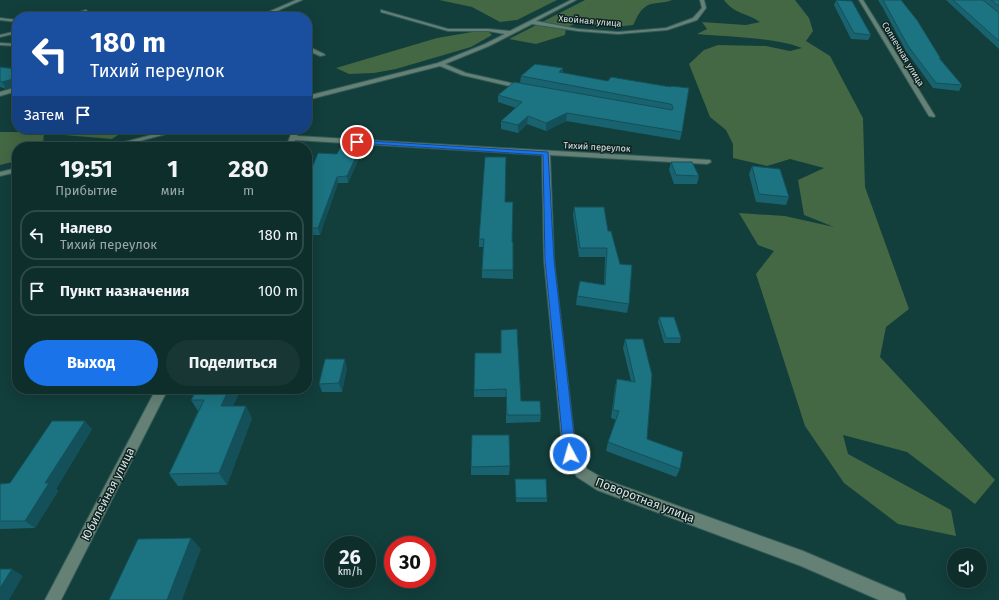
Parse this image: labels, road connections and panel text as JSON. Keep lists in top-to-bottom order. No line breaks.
{"streets":{"street":["Хвойная улица","Солнечная улица","Тихий переулок","Юбилейная улица","Поворотная улица"]},"crossings":[["Тихий переулок","Поворотная улица"]],"page":{"turn":["180 m","Тихий переулок"],"then":"Затем","eta":["19:51","Прибытие","1","мин","280","m"],"list":[{"name":"Налево","note":"Тихий переулок","value":"180 m"},{"name":"Пункт назначения","value":"100 m"}],"buttons":["Выход","Поделиться"],"speed":"26 km/h","limit":"30"}}
